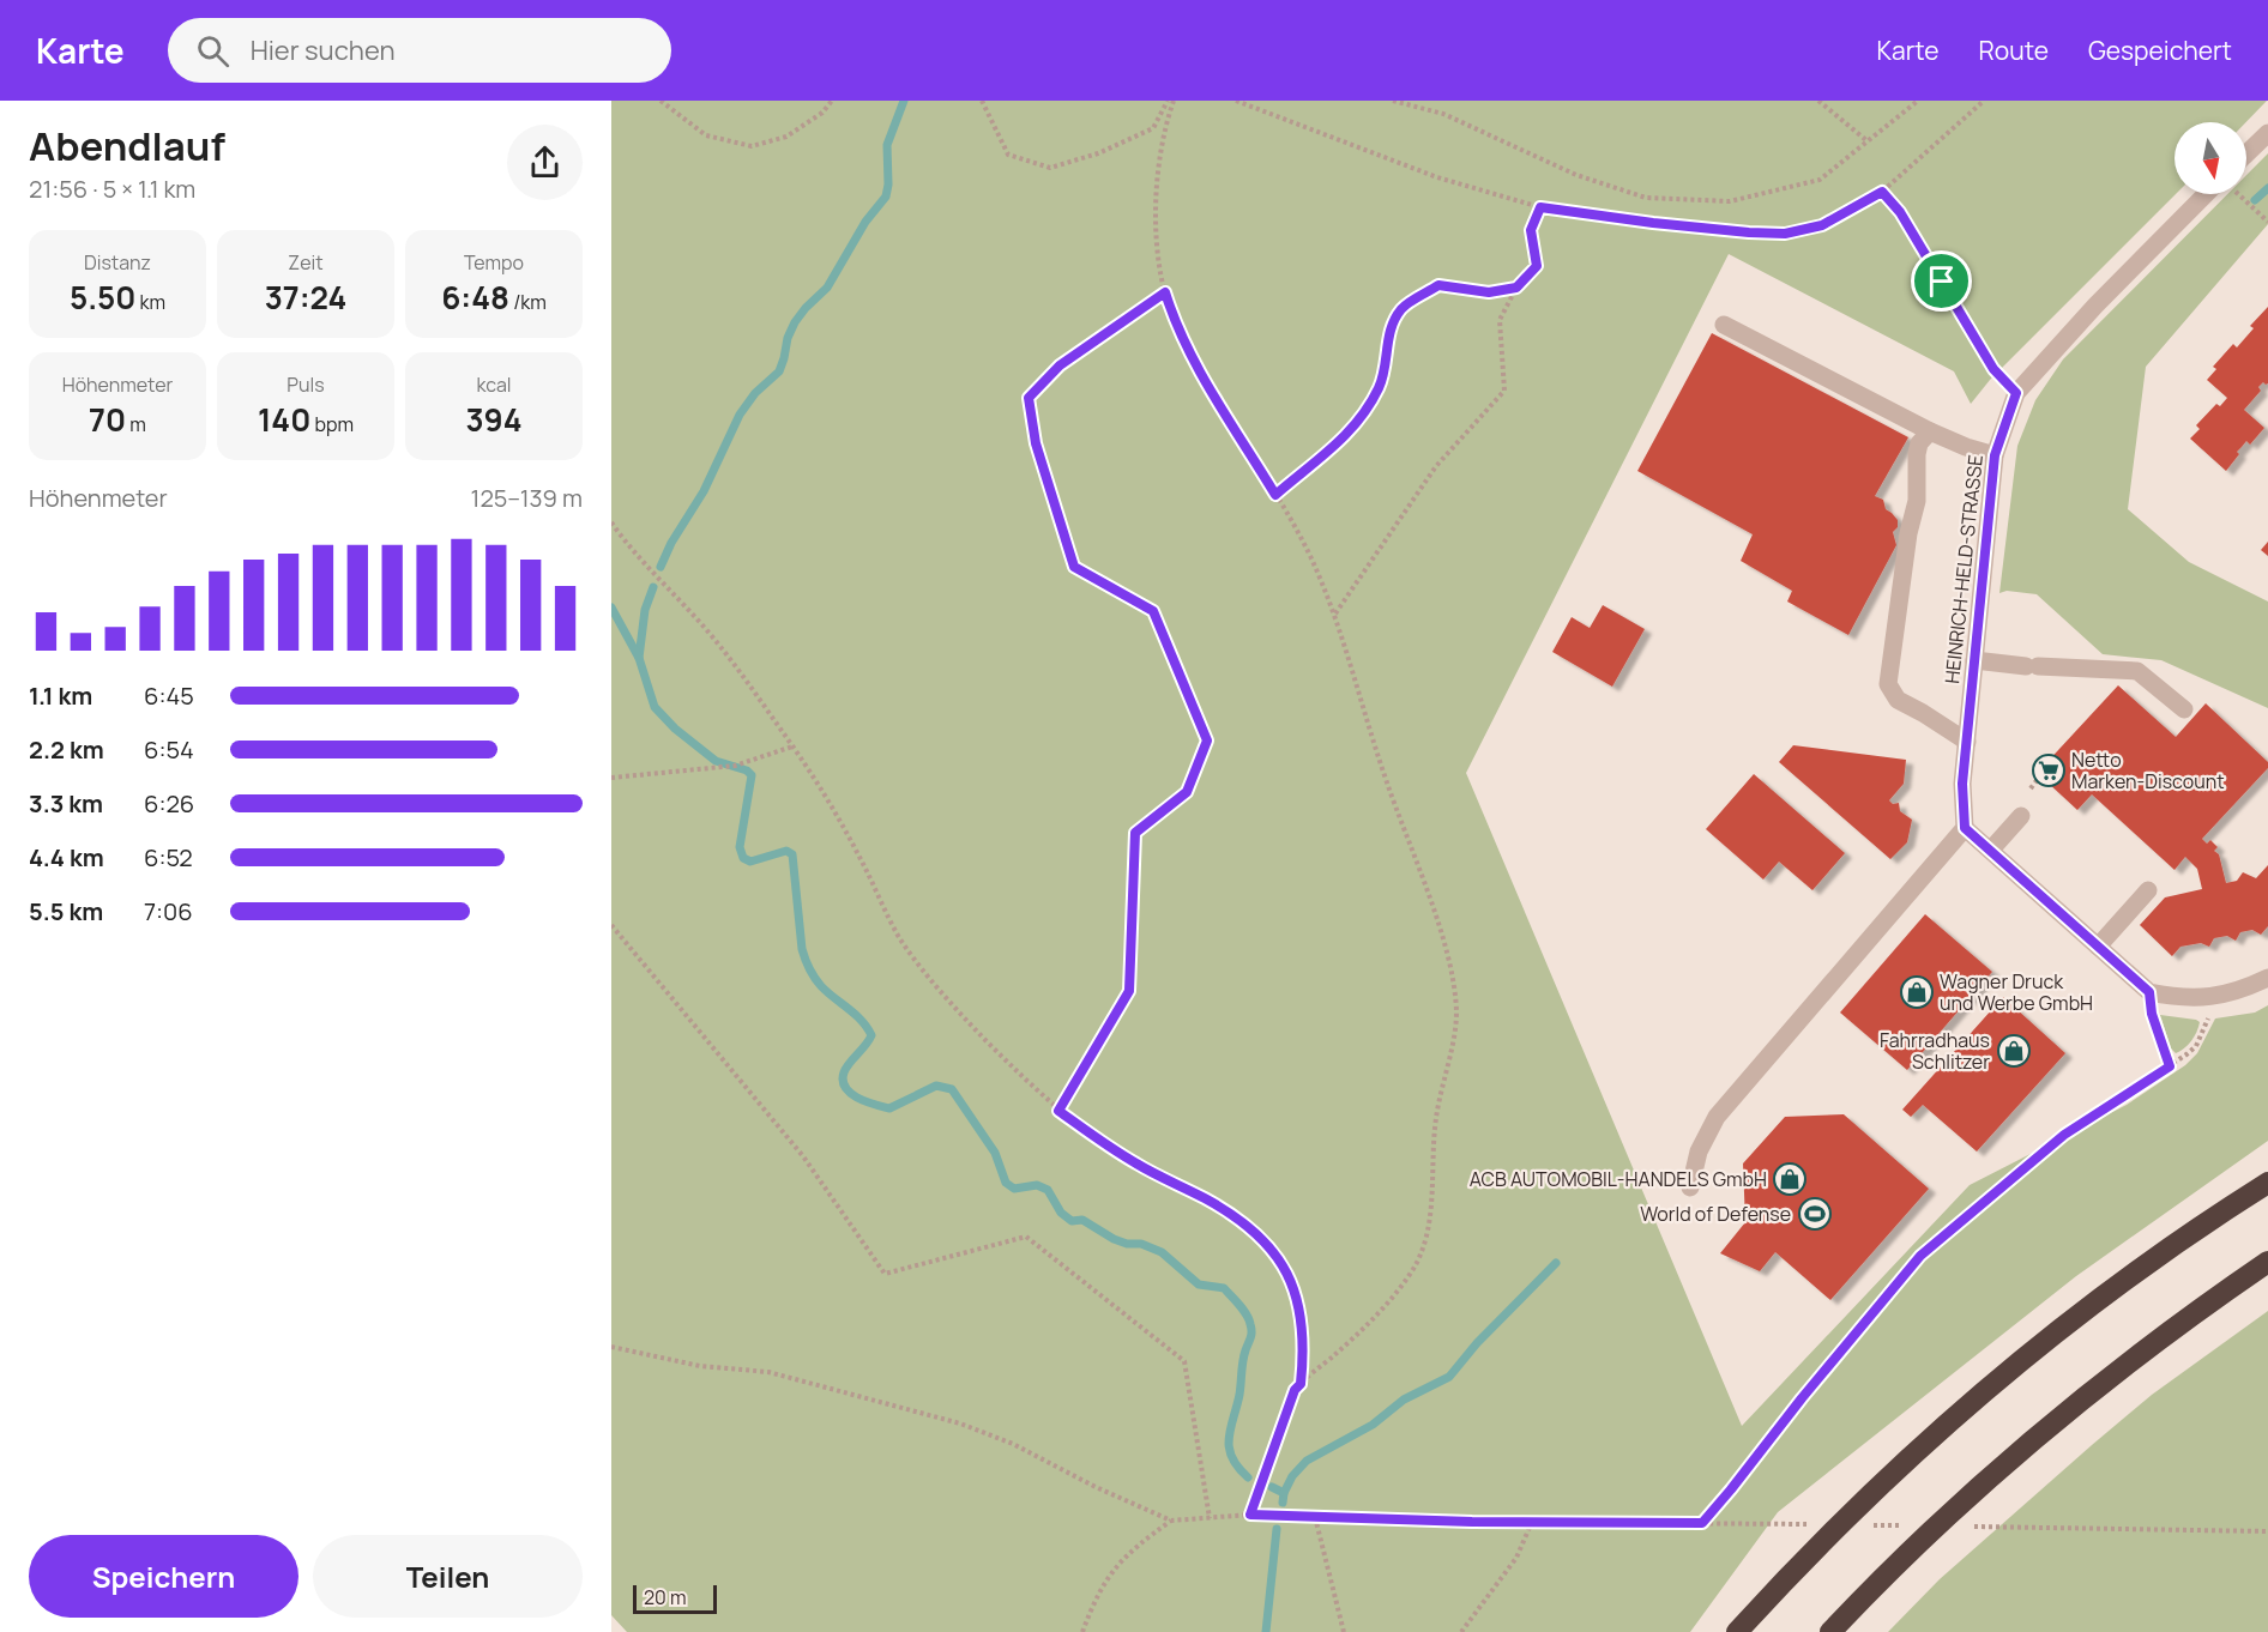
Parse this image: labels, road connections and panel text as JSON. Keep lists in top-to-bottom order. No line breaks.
{"streets":{"street":["HEINRICH-HELD-STRASSE"]},"places":{"supermarket":["Netto Marken-Discount"],"shop":["Wagner Druck und Werbe GmbH","Fahrradhaus Schlitzer","ACB AUTOMOBIL-HANDELS GmbH"],"sports":["World of Defense"]},"scale_bar":"20 m","north":"bottom","page":{"header":"Karte","search":"Hier suchen","nav":["Karte","Route","Gespeichert"],"heading":["Abendlauf","21:56 · 5 × 1.1 km"],"stats":[["Distanz","5.50 km"],["Zeit","37:24"],["Tempo","6:48 /km"],["Höhenmeter","70 m"],["Puls","140 bpm"],["kcal","394"]],"chart":["Höhenmeter","125–139 m"],"list":[{"name":"1.1 km","note":"6:45"},{"name":"2.2 km","note":"6:54"},{"name":"3.3 km","note":"6:26"},{"name":"4.4 km","note":"6:52"},{"name":"5.5 km","note":"7:06"}],"buttons":["Speichern","Teilen"],"scale":"20 m"}}
